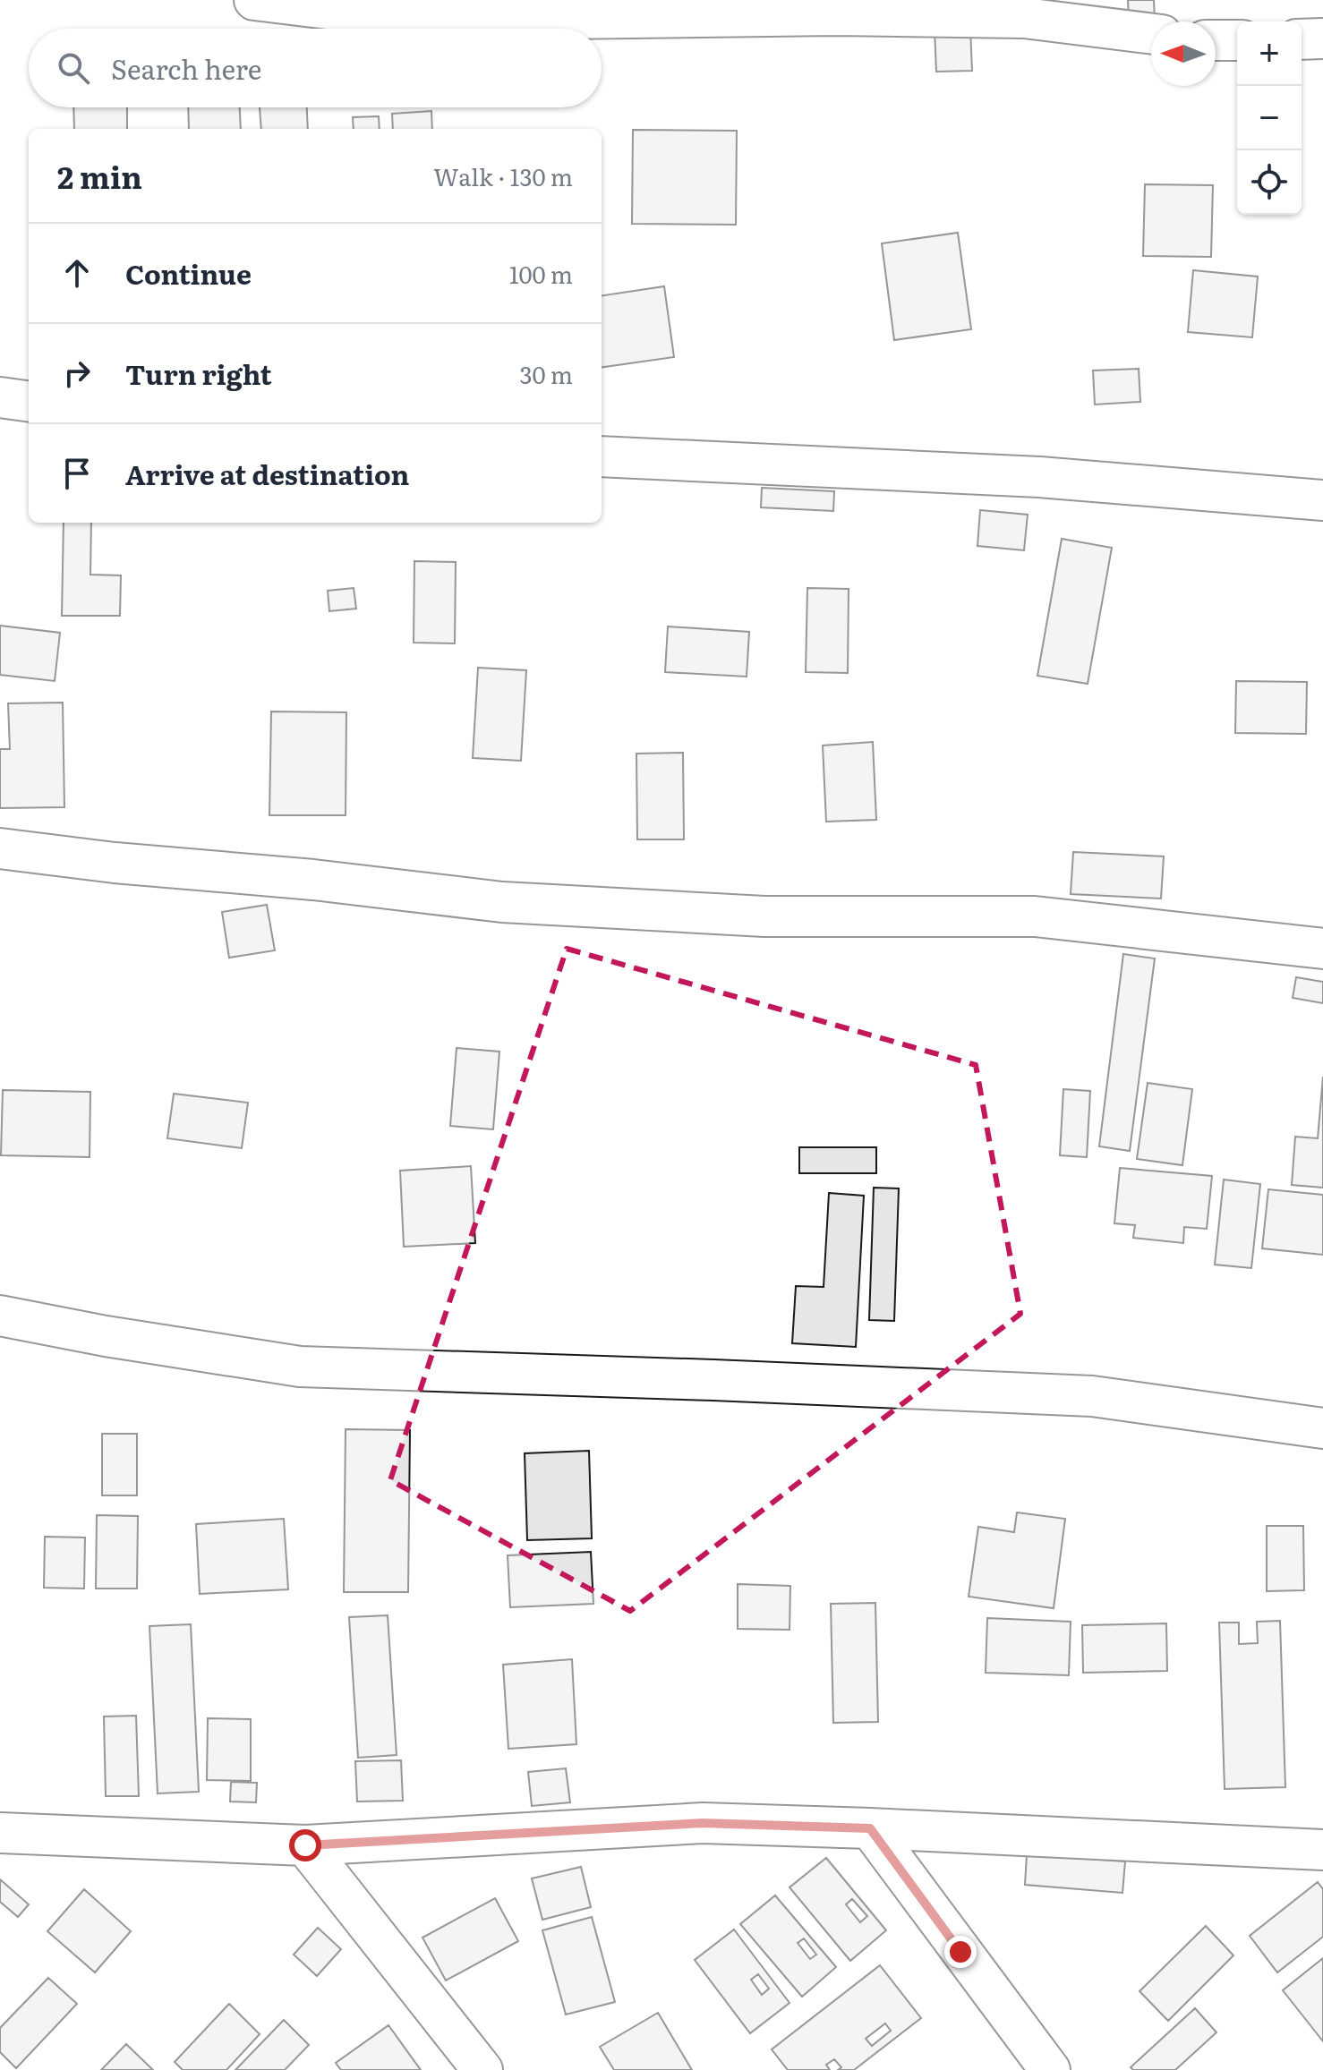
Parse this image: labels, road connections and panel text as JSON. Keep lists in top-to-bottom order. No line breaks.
{"north":"left","page":{"map_buttons":["+","−"],"search":"Search here","heading":["2 min","Walk · 130 m"],"list":[["Continue","100 m"],["Turn right","30 m"],"Arrive at destination"]}}
